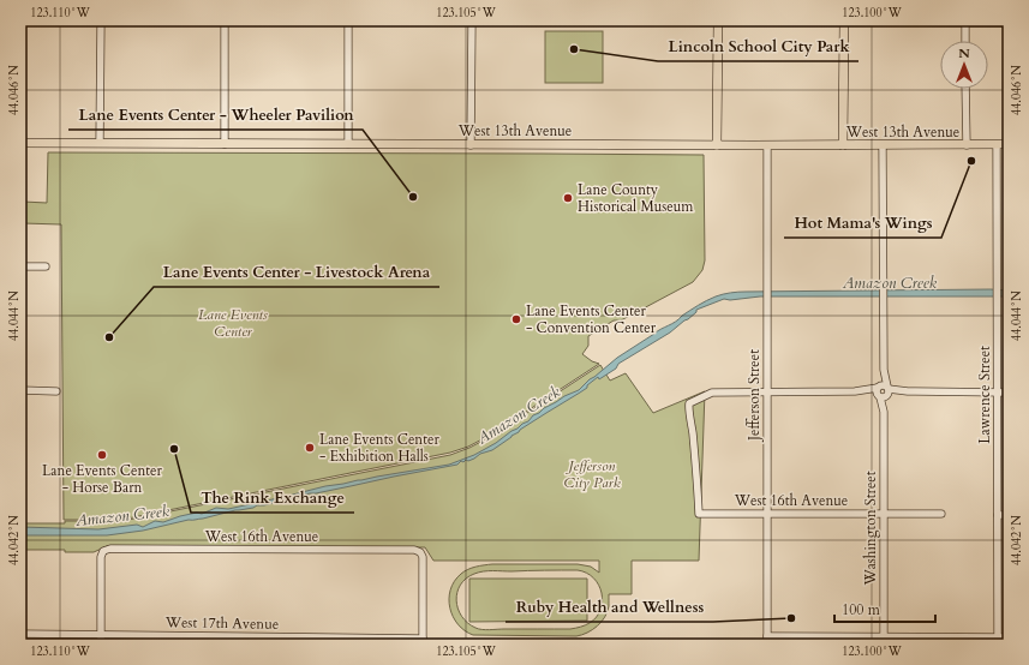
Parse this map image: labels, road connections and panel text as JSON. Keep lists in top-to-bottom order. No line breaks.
{"streets":{"main road":["West 13th Avenue"],"street":["Jefferson Street","Lawrence Street","West 16th Avenue","Washington Street","West 17th Avenue"]},"crossings":[["West 13th Avenue","Jefferson Street"],["West 13th Avenue","Lawrence Street"],["West 13th Avenue","Washington Street"],["Jefferson Street","West 16th Avenue"],["West 16th Avenue","Washington Street"],["West 16th Avenue","West 17th Avenue"]],"water":["Amazon Creek"],"parks":["Lane Events Center","Jefferson City Park"],"places":["Lincoln School City Park","Hot Mama's Wings","Lane Events Center - Wheeler Pavilion","Lane County Historical Museum","Lane Events Center - Convention Center","Lane Events Center - Livestock Arena","Lane Events Center - Exhibition Halls","The Rink Exchange","Lane Events Center - Horse Barn","Ruby Health and Wellness"],"scale_bar":"100 m","north":"top","coordinates":["123.110°W","123.105°W","123.100°W","44.046°N","44.044°N","44.042°N"]}
